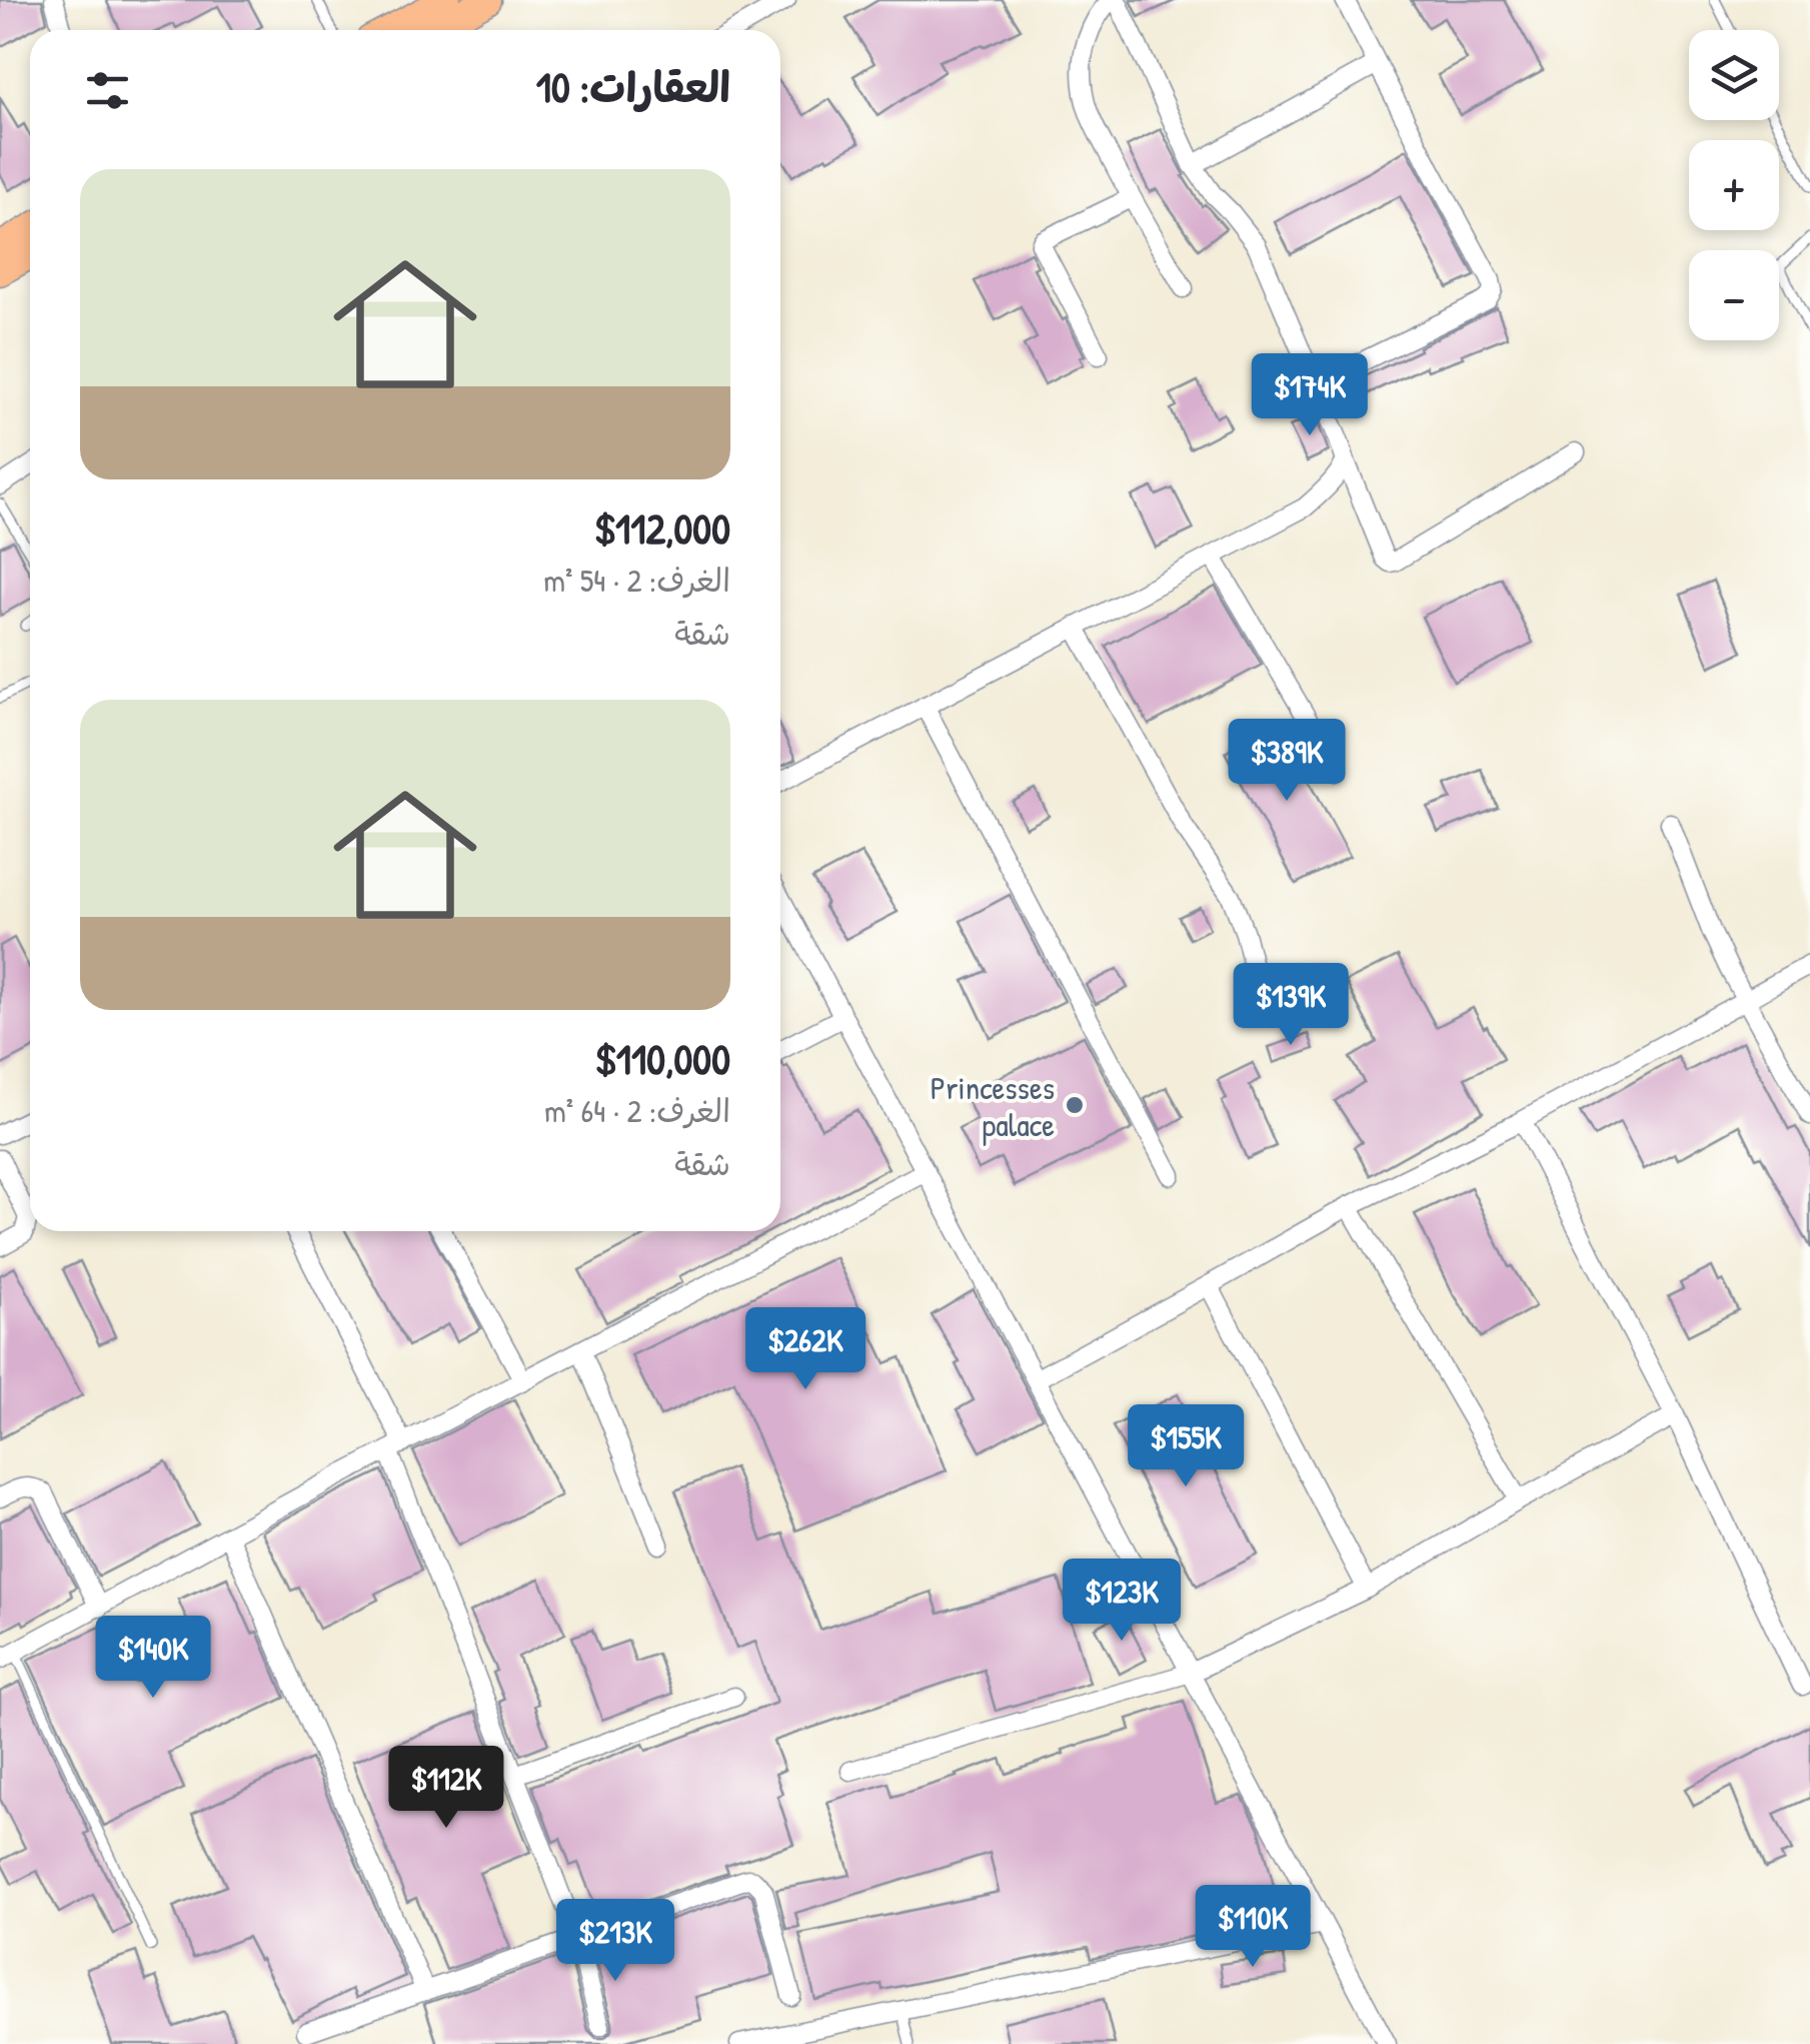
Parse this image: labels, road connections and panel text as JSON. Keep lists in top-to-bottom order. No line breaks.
{"places":["Princesses palace"],"page":{"map_buttons":["+","−"],"heading":"العقارات: 10","list":[{"name":"$112,000","note":"الغرف: 2 · 54 m² · شقة"},{"name":"$110,000","note":"الغرف: 2 · 64 m² · شقة"}],"price":["$174K","$389K","$139K","$262K","$155K","$123K","$140K","$112K","$110K","$213K"]}}
